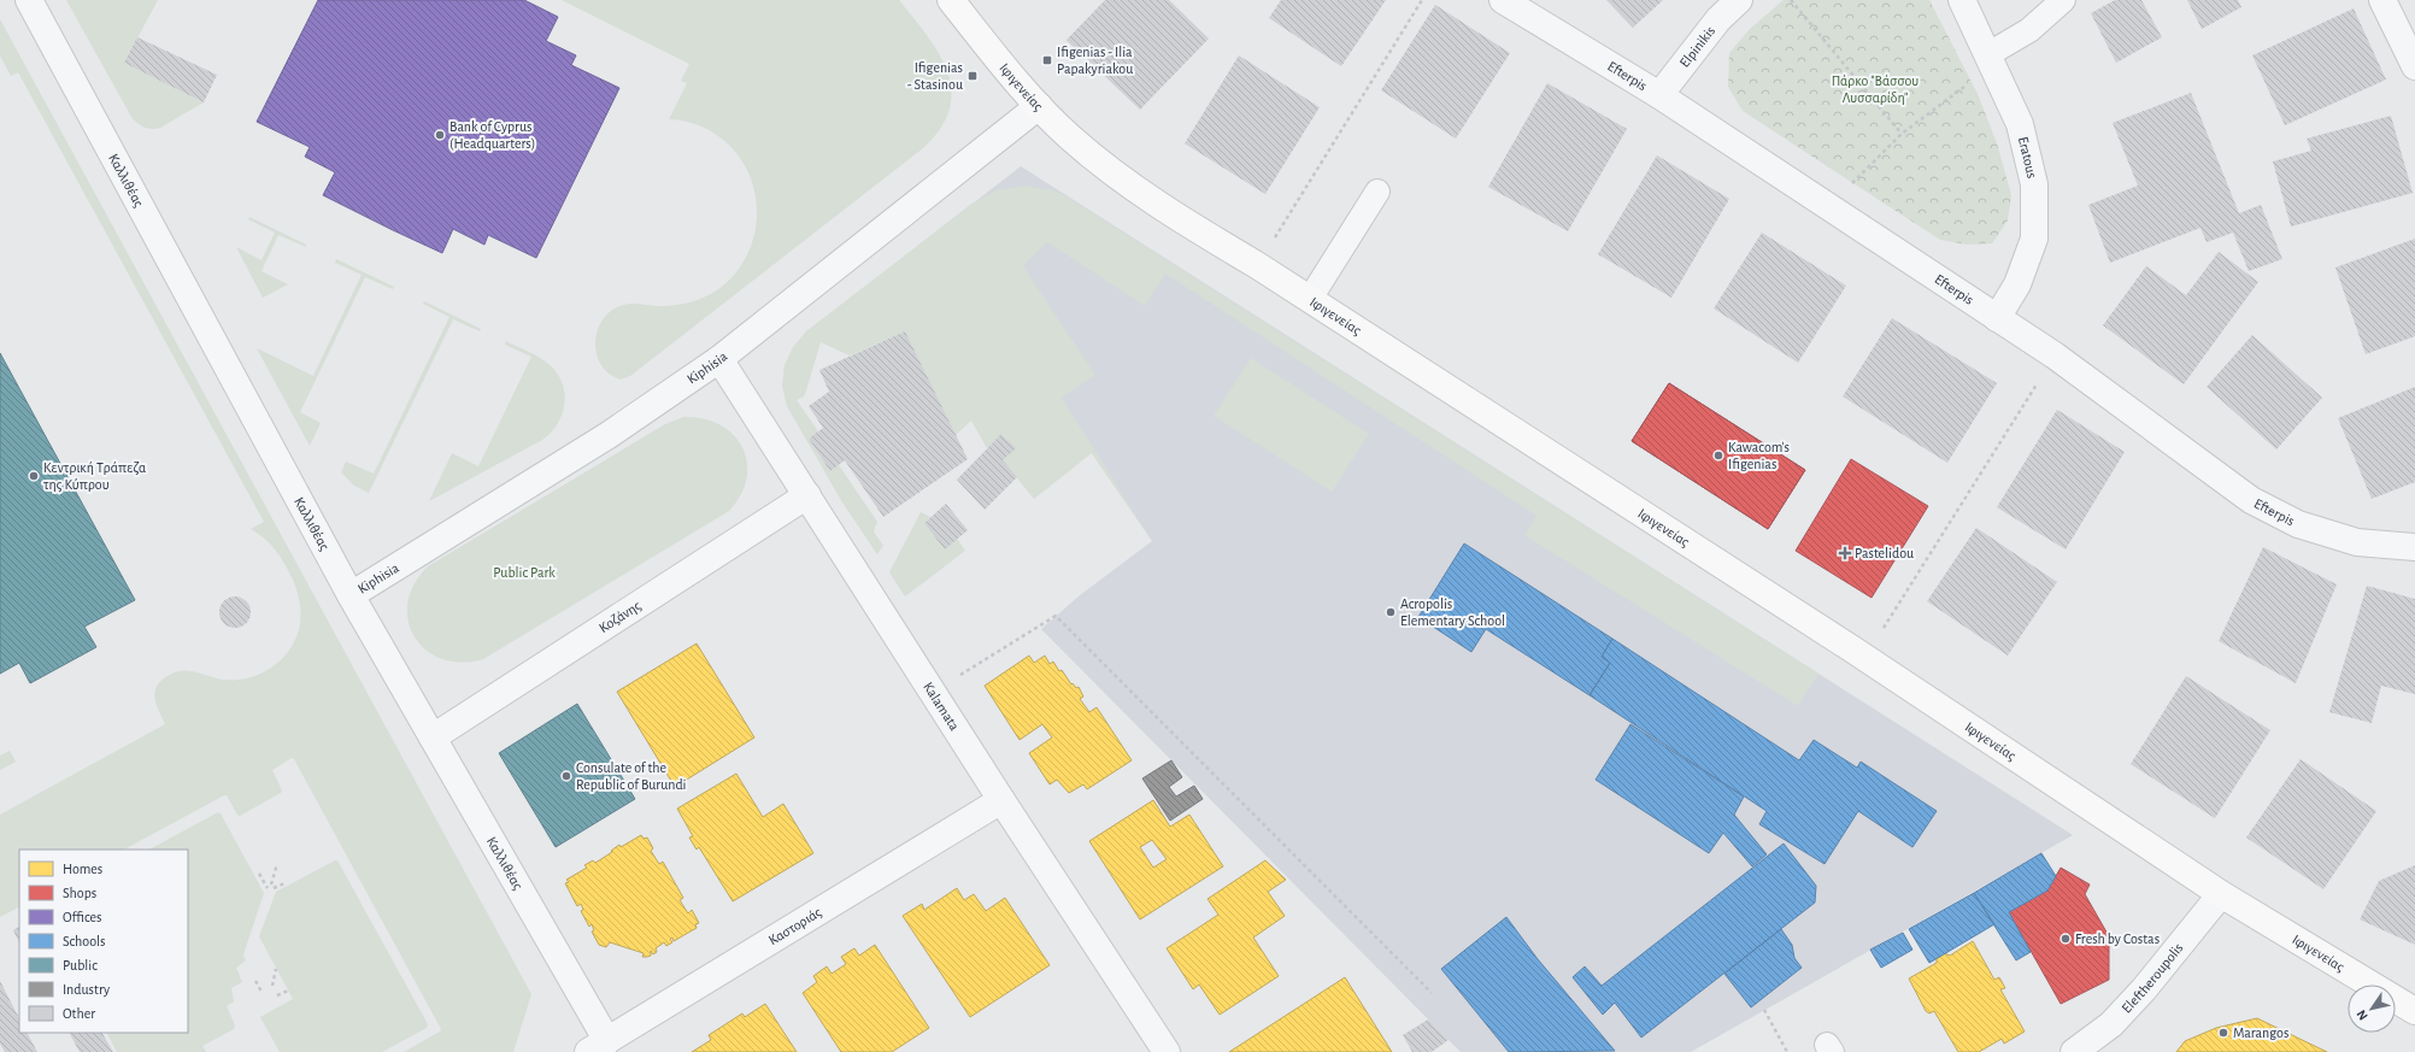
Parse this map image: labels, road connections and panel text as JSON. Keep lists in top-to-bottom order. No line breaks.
{"streets":{"street":["Elpinikis","Efterpis","Ιφιγενείας","Eratous","Καλλιθέας","Kiphisia","Κοζάνης","Kalamata","Καστοριάς","Eleftheroupolis"]},"crossings":[["Elpinikis","Efterpis"],["Efterpis","Eratous"],["Ιφιγενείας","Kiphisia"],["Ιφιγενείας","Eleftheroupolis"],["Καλλιθέας","Kiphisia"],["Καλλιθέας","Κοζάνης"],["Καλλιθέας","Καστοριάς"],["Kiphisia","Kalamata"],["Κοζάνης","Kalamata"],["Kalamata","Καστοριάς"]],"parks":["Πάρκο \"Βάσσου Λυσσαρίδη\"","Public Park"],"places":{"transit":["Ifigenias - Ilia Papakyriakou","Ifigenias - Stasinou"],"other":["Bank of Cyprus (Headquarters)","Kawacom's Ifigenias","Κεντρική Τράπεζα της Κύπρου","Acropolis Elementary School","Consulate of the Republic of Burundi","Fresh by Costas","Marangos"],"health":["Pastelidou"]},"legend":["Homes","Shops","Offices","Schools","Public","Industry","Other"],"north":"bottom left"}
